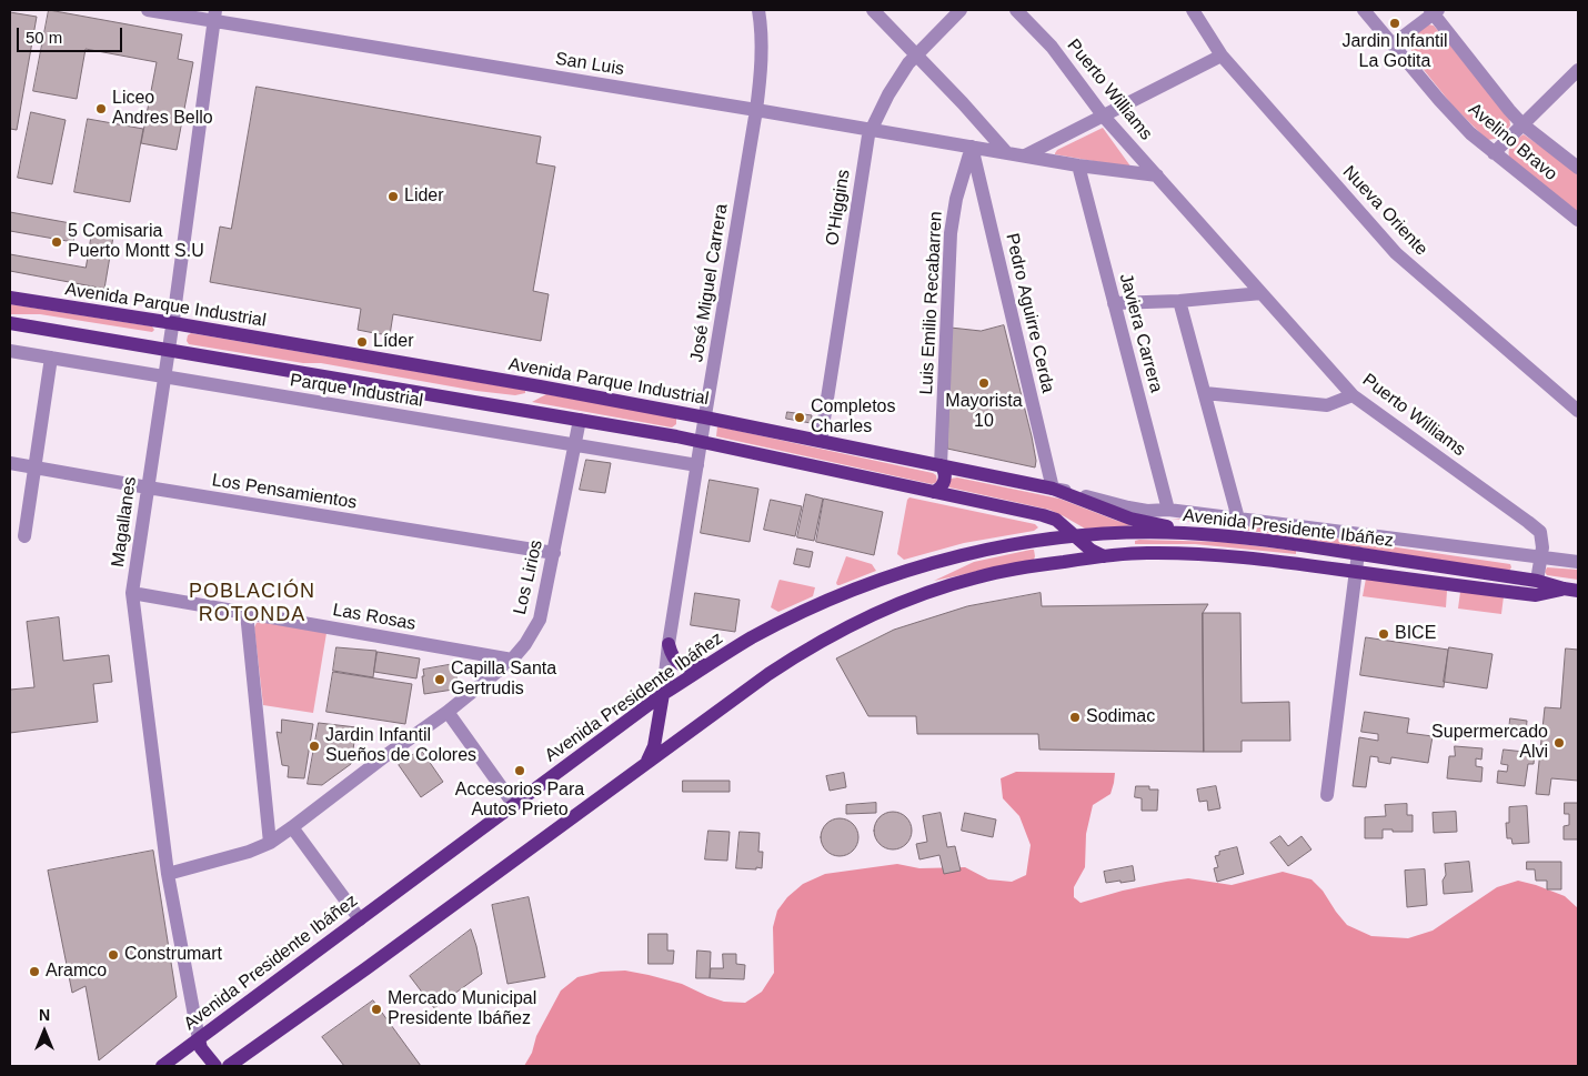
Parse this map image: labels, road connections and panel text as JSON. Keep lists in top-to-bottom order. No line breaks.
{"streets":{"main road":["Avenida Parque Industrial","Avenida Presidente Ibáñez"],"street":["San Luis","Puerto Williams","Avelino Bravo","O'Higgins","Nueva Oriente","José Miguel Carrera","Luis Emilio Recabarren","Pedro Aguirre Cerda","Javiera Carrera","Parque Industrial","Los Pensamientos","Magallanes","Los Lirios","Las Rosas"]},"crossings":[["San Luis","Puerto Williams"],["San Luis","O'Higgins"],["San Luis","José Miguel Carrera"],["San Luis","Luis Emilio Recabarren"],["San Luis","Pedro Aguirre Cerda"],["San Luis","Javiera Carrera"],["San Luis","Magallanes"],["Puerto Williams","Avenida Presidente Ibáñez"],["O'Higgins","Avenida Parque Industrial"],["José Miguel Carrera","Avenida Parque Industrial"],["José Miguel Carrera","Parque Industrial"],["José Miguel Carrera","Avenida Presidente Ibáñez"],["Luis Emilio Recabarren","Avenida Parque Industrial"],["Luis Emilio Recabarren","Pedro Aguirre Cerda"],["Avenida Parque Industrial","Pedro Aguirre Cerda"],["Avenida Parque Industrial","Magallanes"],["Avenida Parque Industrial","Avenida Presidente Ibáñez"],["Pedro Aguirre Cerda","Avenida Presidente Ibáñez"],["Javiera Carrera","Avenida Presidente Ibáñez"],["Parque Industrial","Magallanes"],["Parque Industrial","Los Lirios"],["Los Pensamientos","Magallanes"],["Los Pensamientos","Los Lirios"],["Magallanes","Avenida Presidente Ibáñez"],["Magallanes","Los Lirios"],["Magallanes","Las Rosas"],["Los Lirios","Las Rosas"]],"districts":["POBLACIÓN ROTONDA"],"places":["Jardin Infantil La Gotita","Liceo Andres Bello","Lider","5 Comisaria Puerto Montt S.U","Líder","Mayorista 10","Completos Charles","BICE","Capilla Santa Gertrudis","Sodimac","Supermercado Alvi","Jardin Infantil Sueños de Colores","Accesorios Para Autos Prieto","Construmart","Aramco","Mercado Municipal Presidente Ibáñez"],"scale_bar":"50 m","north":"top"}
